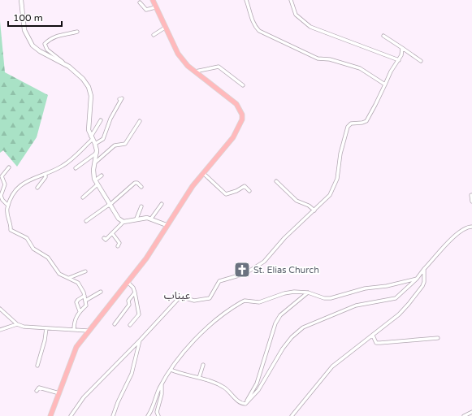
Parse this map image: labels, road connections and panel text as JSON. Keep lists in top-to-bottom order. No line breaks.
{"districts":["عيناب"],"places":{"church":["St. Elias Church"]},"scale_bar":"100 m"}
